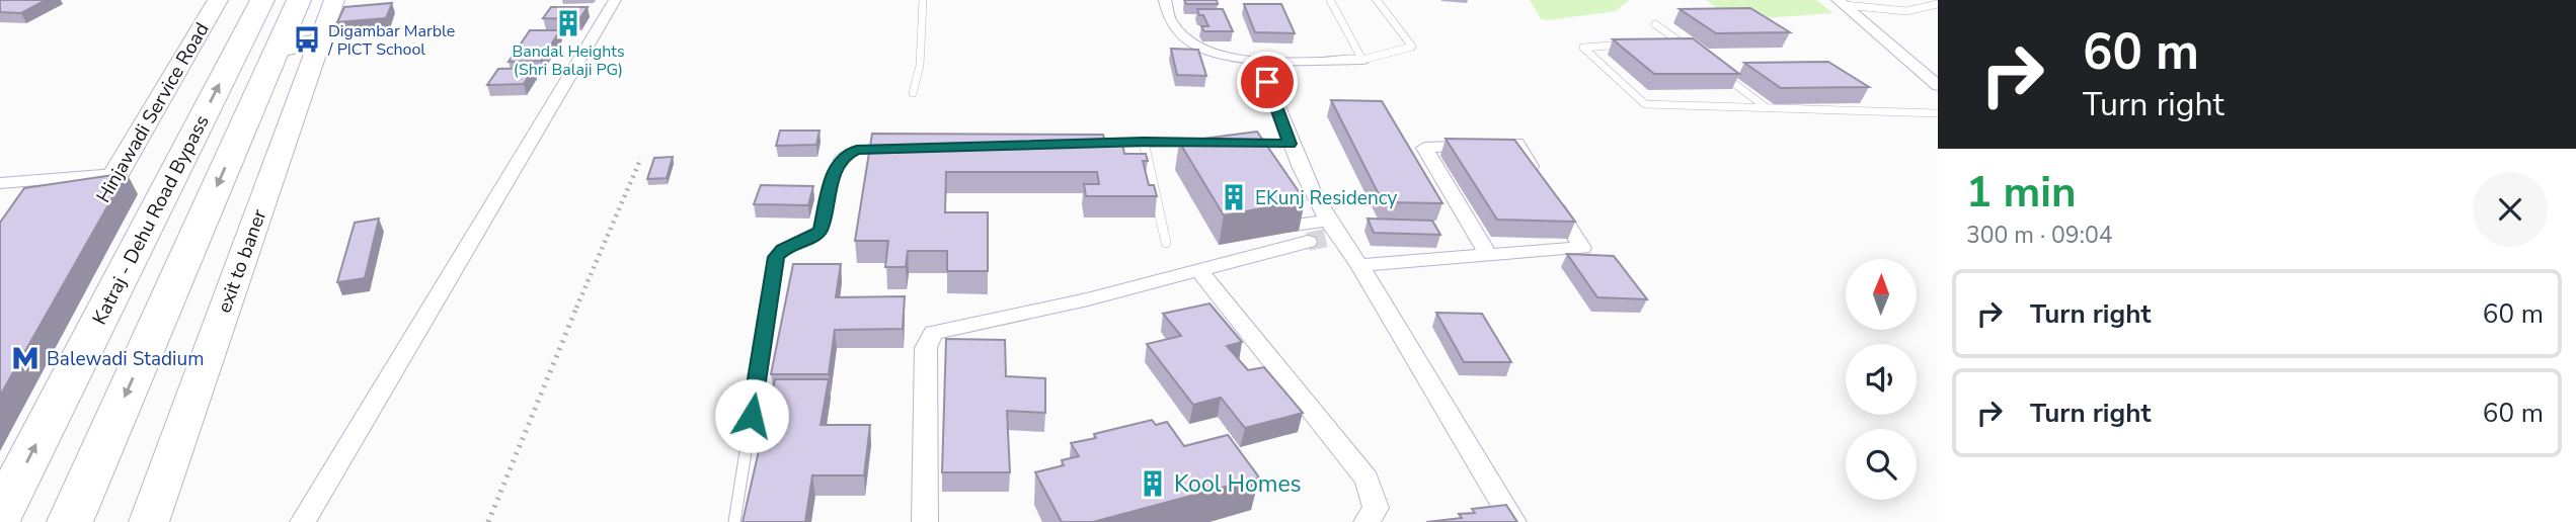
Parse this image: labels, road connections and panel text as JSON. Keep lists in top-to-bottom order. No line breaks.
{"streets":{"highway":["Katraj - Dehu Road Bypass"],"main road":["Hinjawadi Service Road","exit to baner"]},"places":{"building":["Bandal Heights (Shri Balaji PG)","EKunj Residency","Kool Homes"],"bus stop":["Digambar Marble / PICT School"],"metro station":["Balewadi Stadium"]},"north":"top","page":{"turn":["60 m","Turn right"],"heading":["1 min","300 m · 09:04"],"list":[{"name":"Turn right","value":"60 m"},{"name":"Turn right","value":"60 m"}]}}
